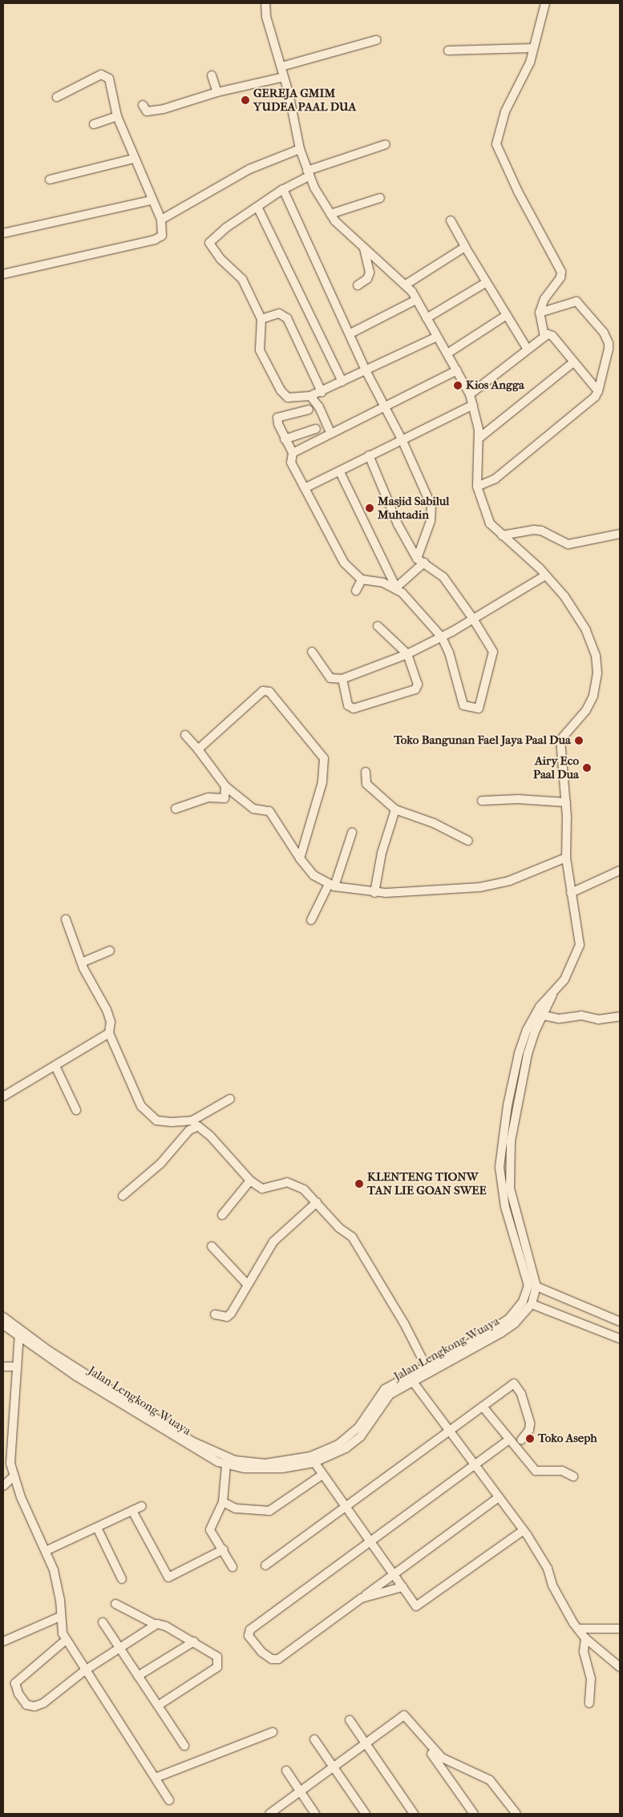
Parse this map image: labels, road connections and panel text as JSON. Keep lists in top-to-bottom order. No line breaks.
{"streets":{"street":["Jalan Lengkong Wuaya"]},"places":["GEREJA GMIM YUDEA PAAL DUA","Kios Angga","Masjid Sabilul Muhtadin","Toko Bangunan Fael Jaya Paal Dua","Airy Eco Paal Dua","KLENTENG TIONW TAN LIE GOAN SWEE","Toko Aseph"]}
